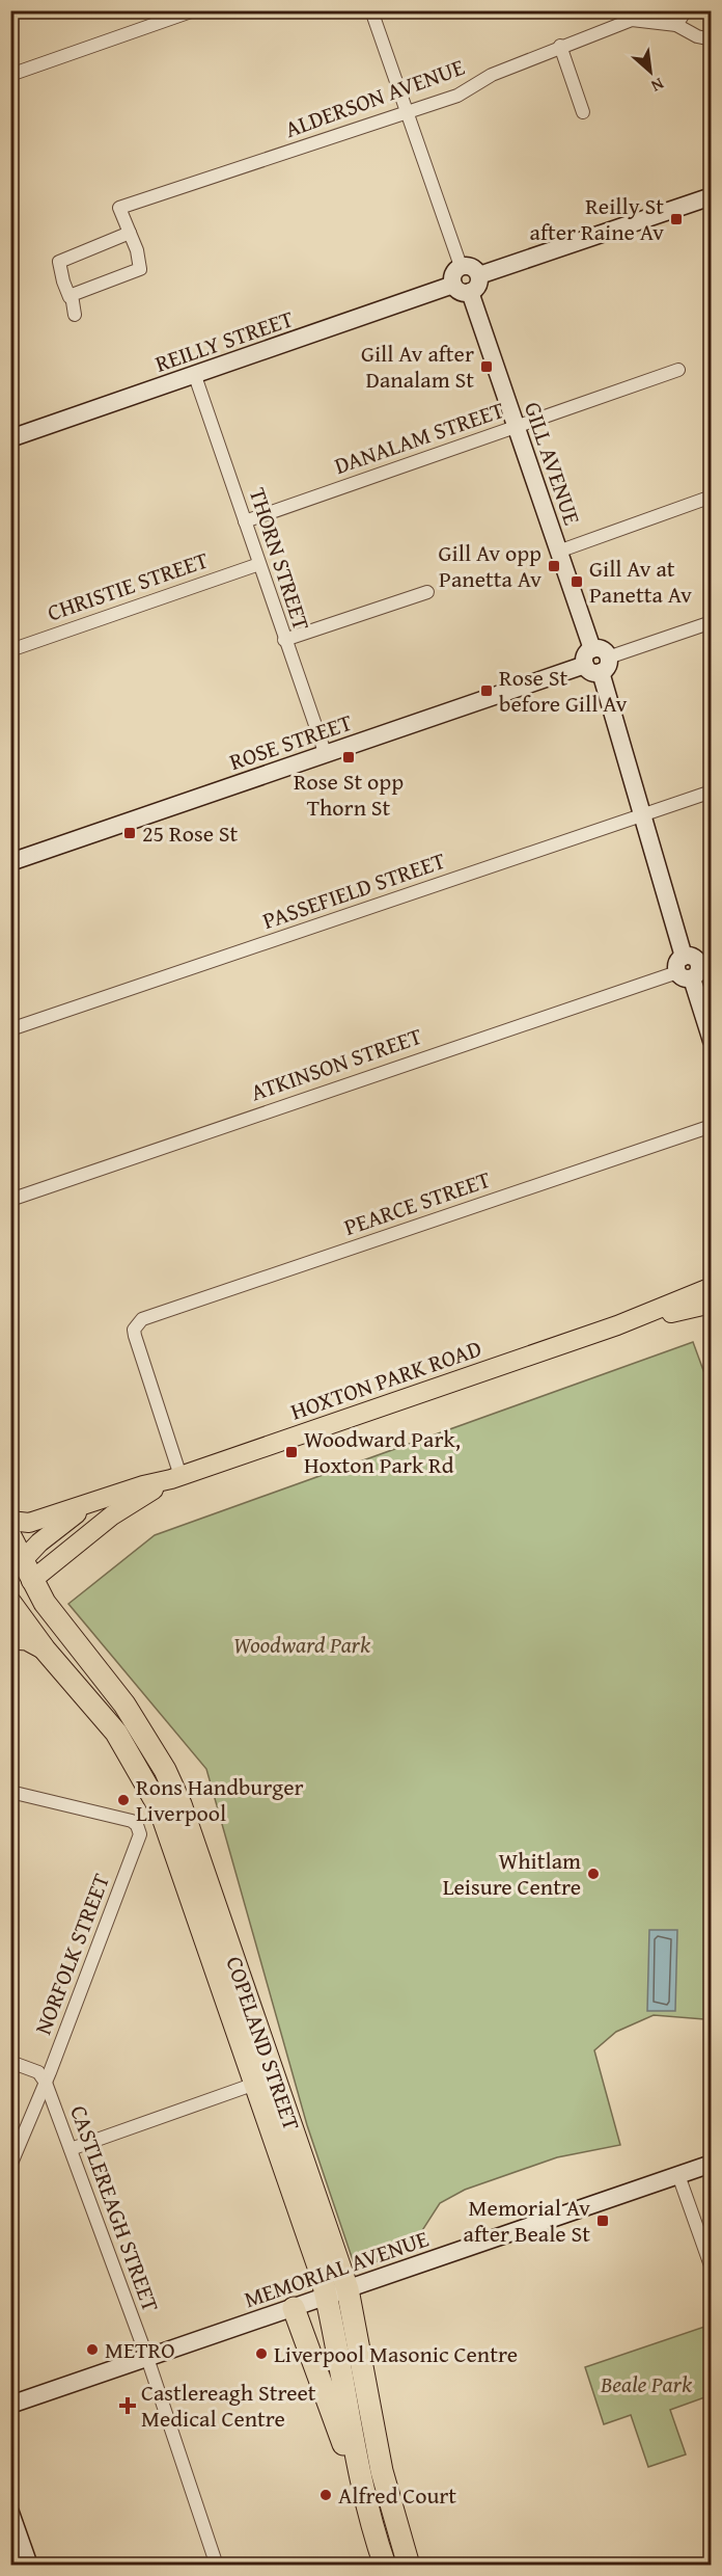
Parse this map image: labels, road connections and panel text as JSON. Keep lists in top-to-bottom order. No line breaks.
{"streets":{"highway":["COPELAND STREET"],"main road":["HOXTON PARK ROAD"],"street":["ALDERSON AVENUE","REILLY STREET","DANALAM STREET","GILL AVENUE","THORN STREET","CHRISTIE STREET","ROSE STREET","PASSEFIELD STREET","ATKINSON STREET","PEARCE STREET","NORFOLK STREET","CASTLEREAGH STREET","MEMORIAL AVENUE"]},"crossings":[["REILLY STREET","GILL AVENUE"],["REILLY STREET","THORN STREET"],["DANALAM STREET","GILL AVENUE"],["DANALAM STREET","THORN STREET"],["GILL AVENUE","ROSE STREET"],["GILL AVENUE","PASSEFIELD STREET"],["GILL AVENUE","ATKINSON STREET"],["THORN STREET","CHRISTIE STREET"],["THORN STREET","ROSE STREET"],["PEARCE STREET","HOXTON PARK ROAD"],["HOXTON PARK ROAD","COPELAND STREET"],["NORFOLK STREET","CASTLEREAGH STREET"],["COPELAND STREET","MEMORIAL AVENUE"],["CASTLEREAGH STREET","MEMORIAL AVENUE"]],"parks":["Woodward Park","Beale Park"],"places":{"transit":["Reilly St after Raine Av","Gill Av after Danalam St","Gill Av opp Panetta Av","Gill Av at Panetta Av","Rose St before Gill Av","Rose St opp Thorn St","25 Rose St","Woodward Park, Hoxton Park Rd","Memorial Av after Beale St"],"other":["Rons Handburger Liverpool","Whitlam Leisure Centre","METRO","Liverpool Masonic Centre","Alfred Court"],"health":["Castlereagh Street Medical Centre"]},"north":"bottom right"}
